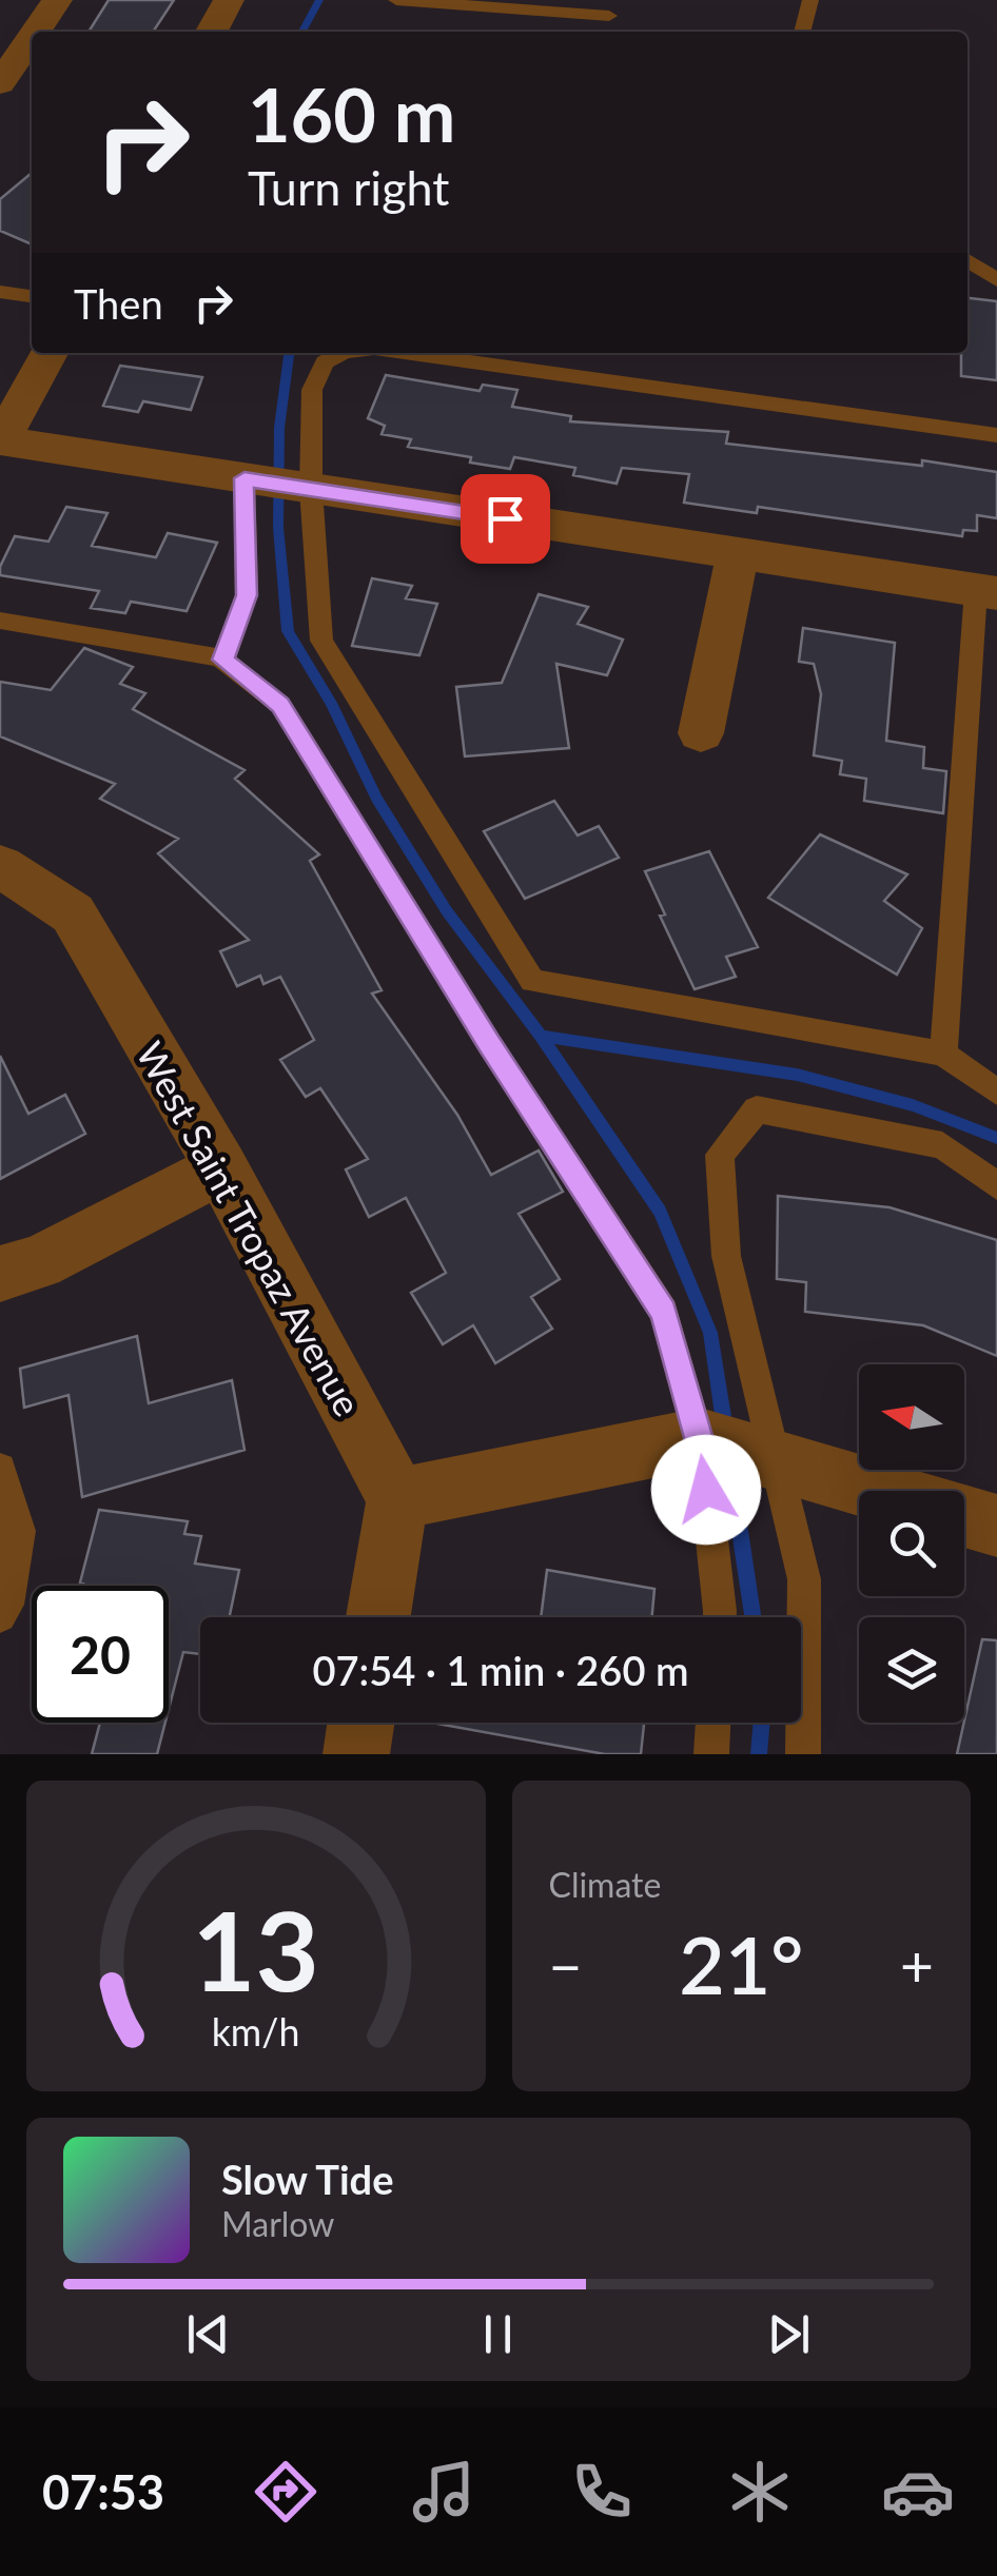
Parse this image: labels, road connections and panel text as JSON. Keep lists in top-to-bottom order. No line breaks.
{"streets":{"street":["West Saint Tropaz Avenue"]},"north":"left","page":{"turn":["160 m","Turn right"],"then":"Then","limit":"20","trip":"07:54 · 1 min · 260 m","tile":"Climate","heat":["−","21°","+"],"song":["Slow Tide","Marlow"],"tabs":"07:53","gauge":["13","km/h"]}}
